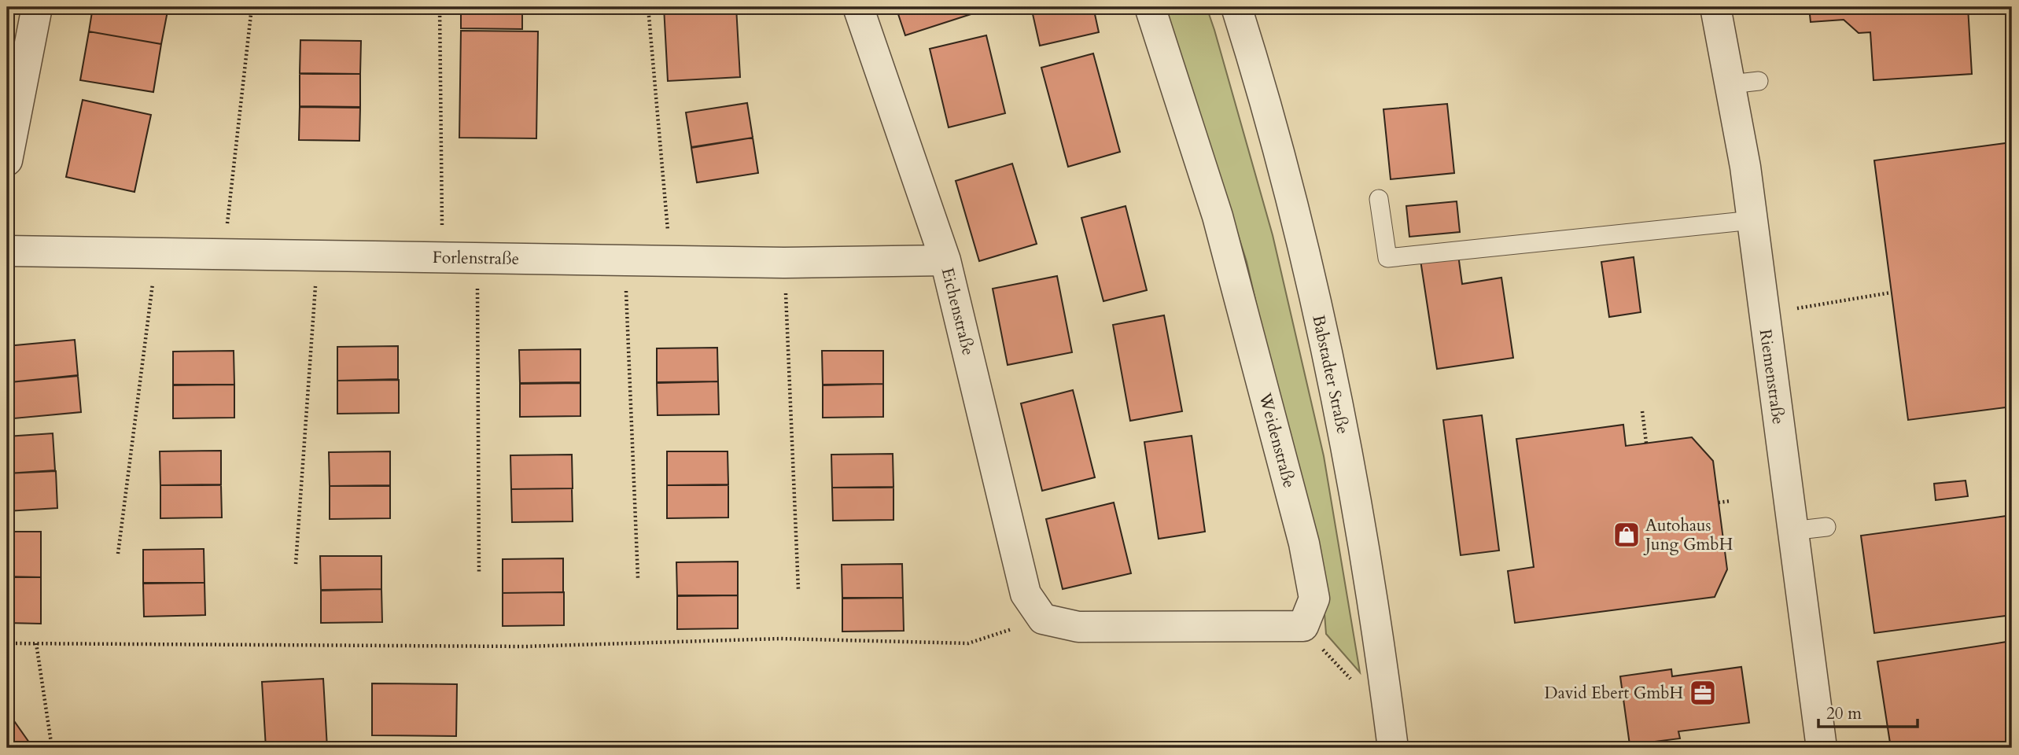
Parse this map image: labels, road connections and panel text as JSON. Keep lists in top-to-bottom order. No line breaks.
{"streets":{"street":["Forlenstraße","Eichenstraße","Babstadter Straße","Riemenstraße","Weidenstraße"]},"crossings":[["Forlenstraße","Eichenstraße"]],"places":{"shop":["Autohaus Jung GmbH"],"office":["David Ebert GmbH"]},"scale_bar":"20 m"}
